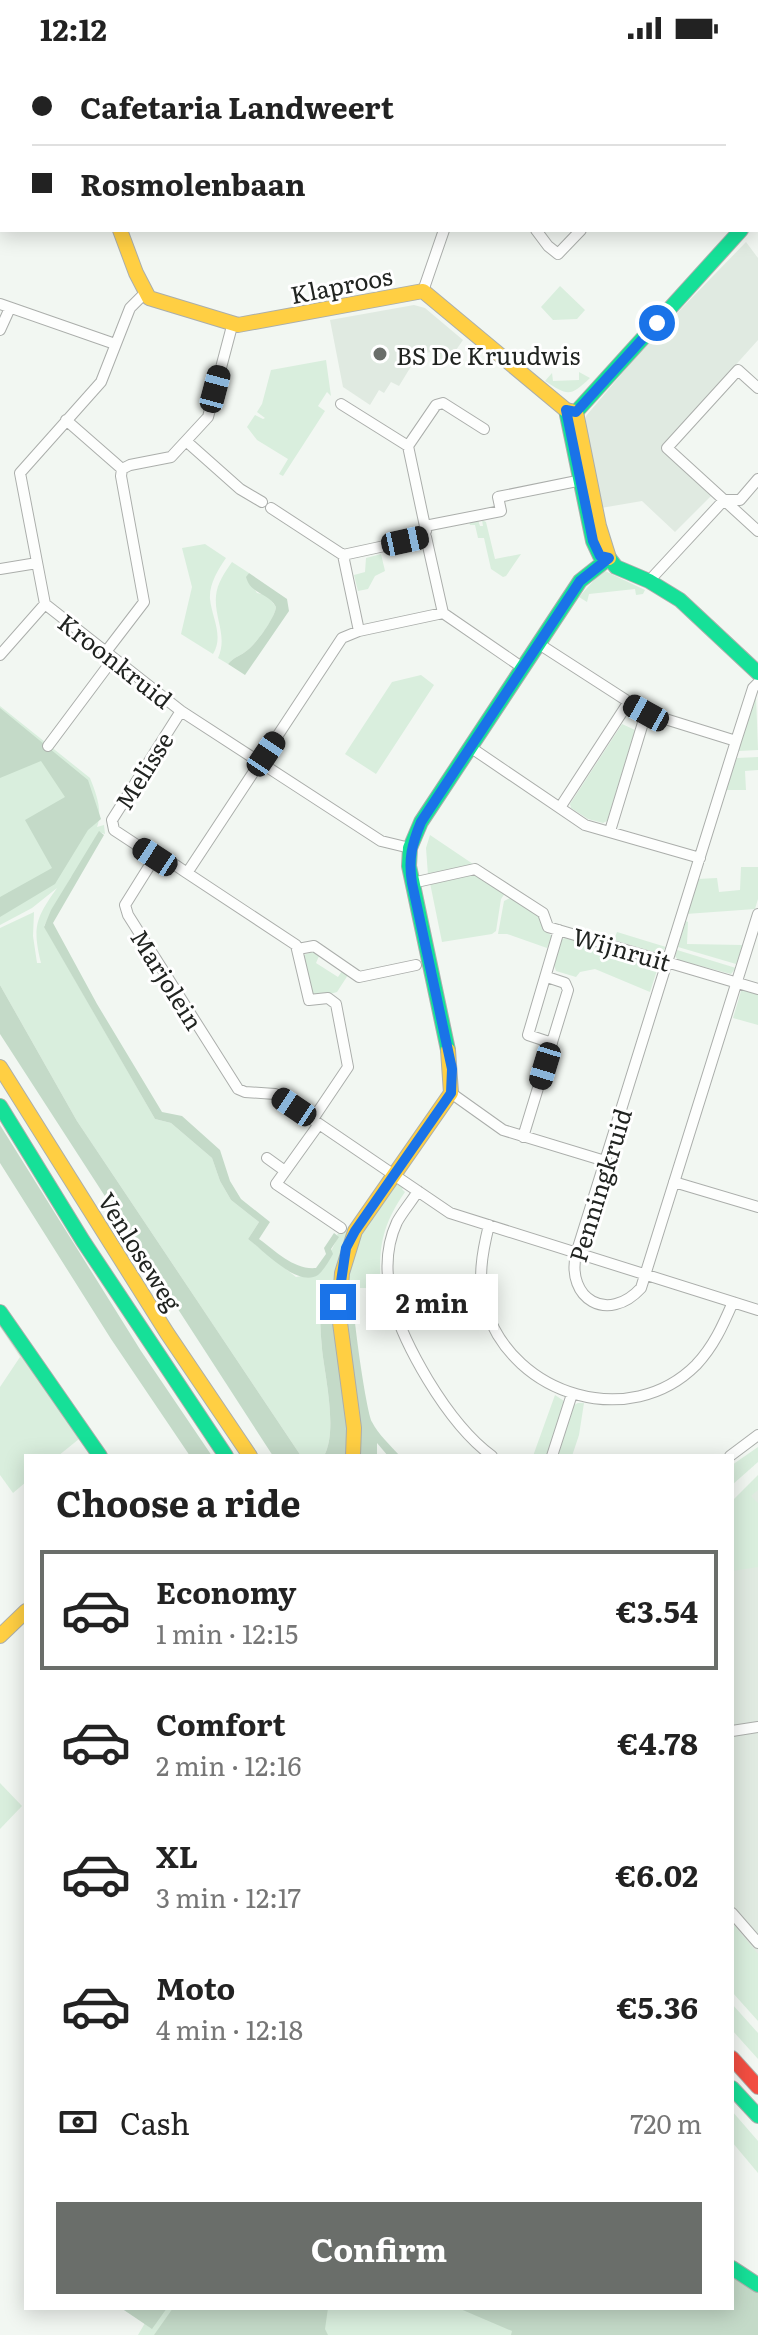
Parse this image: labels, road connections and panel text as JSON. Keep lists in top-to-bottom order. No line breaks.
{"streets":{"main road":["Klaproos","Venloseweg"],"street":["Kroonkruid","Melisse","Wijnruit","Marjolein","Penningkruid"]},"crossings":[["Klaproos","Kroonkruid"],["Kroonkruid","Melisse"],["Melisse","Marjolein"],["Wijnruit","Penningkruid"],["Marjolein","Penningkruid"]],"places":["BS De Kruudwis"],"page":{"status":"12:12","banner":["Cafetaria Landweert","Rosmolenbaan"],"bubble":"2 min","heading":"Choose a ride","list":[{"name":"Economy","note":"1 min · 12:15","value":"€3.54"},{"name":"Comfort","note":"2 min · 12:16","value":"€4.78"},{"name":"XL","note":"3 min · 12:17","value":"€6.02"},{"name":"Moto","note":"4 min · 12:18","value":"€5.36"}],"pay":["Cash","720 m"],"buttons":"Confirm"}}
